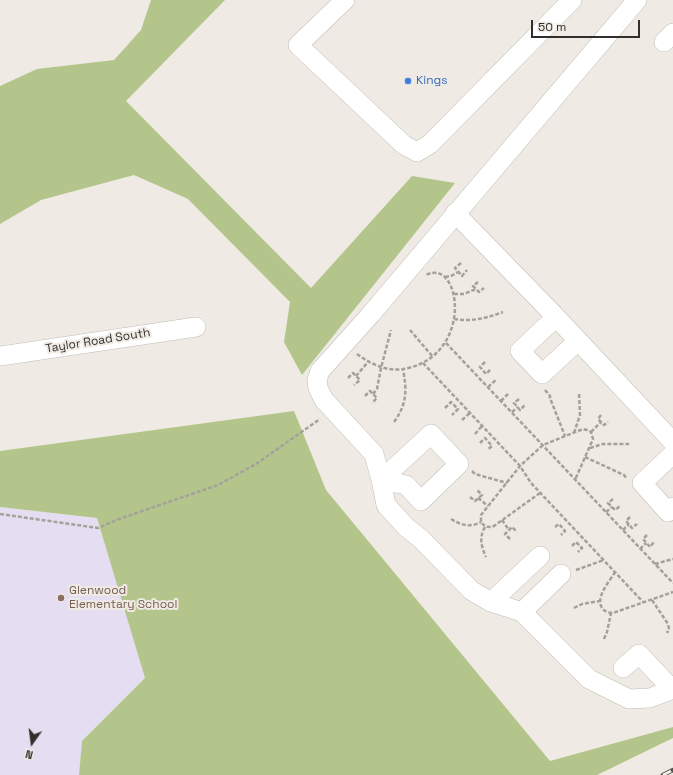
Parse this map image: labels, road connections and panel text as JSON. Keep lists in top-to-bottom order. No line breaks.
{"streets":{"street":["Taylor Road South"]},"places":["Kings","Glenwood Elementary School"],"scale_bar":"50 m","north":"bottom"}
